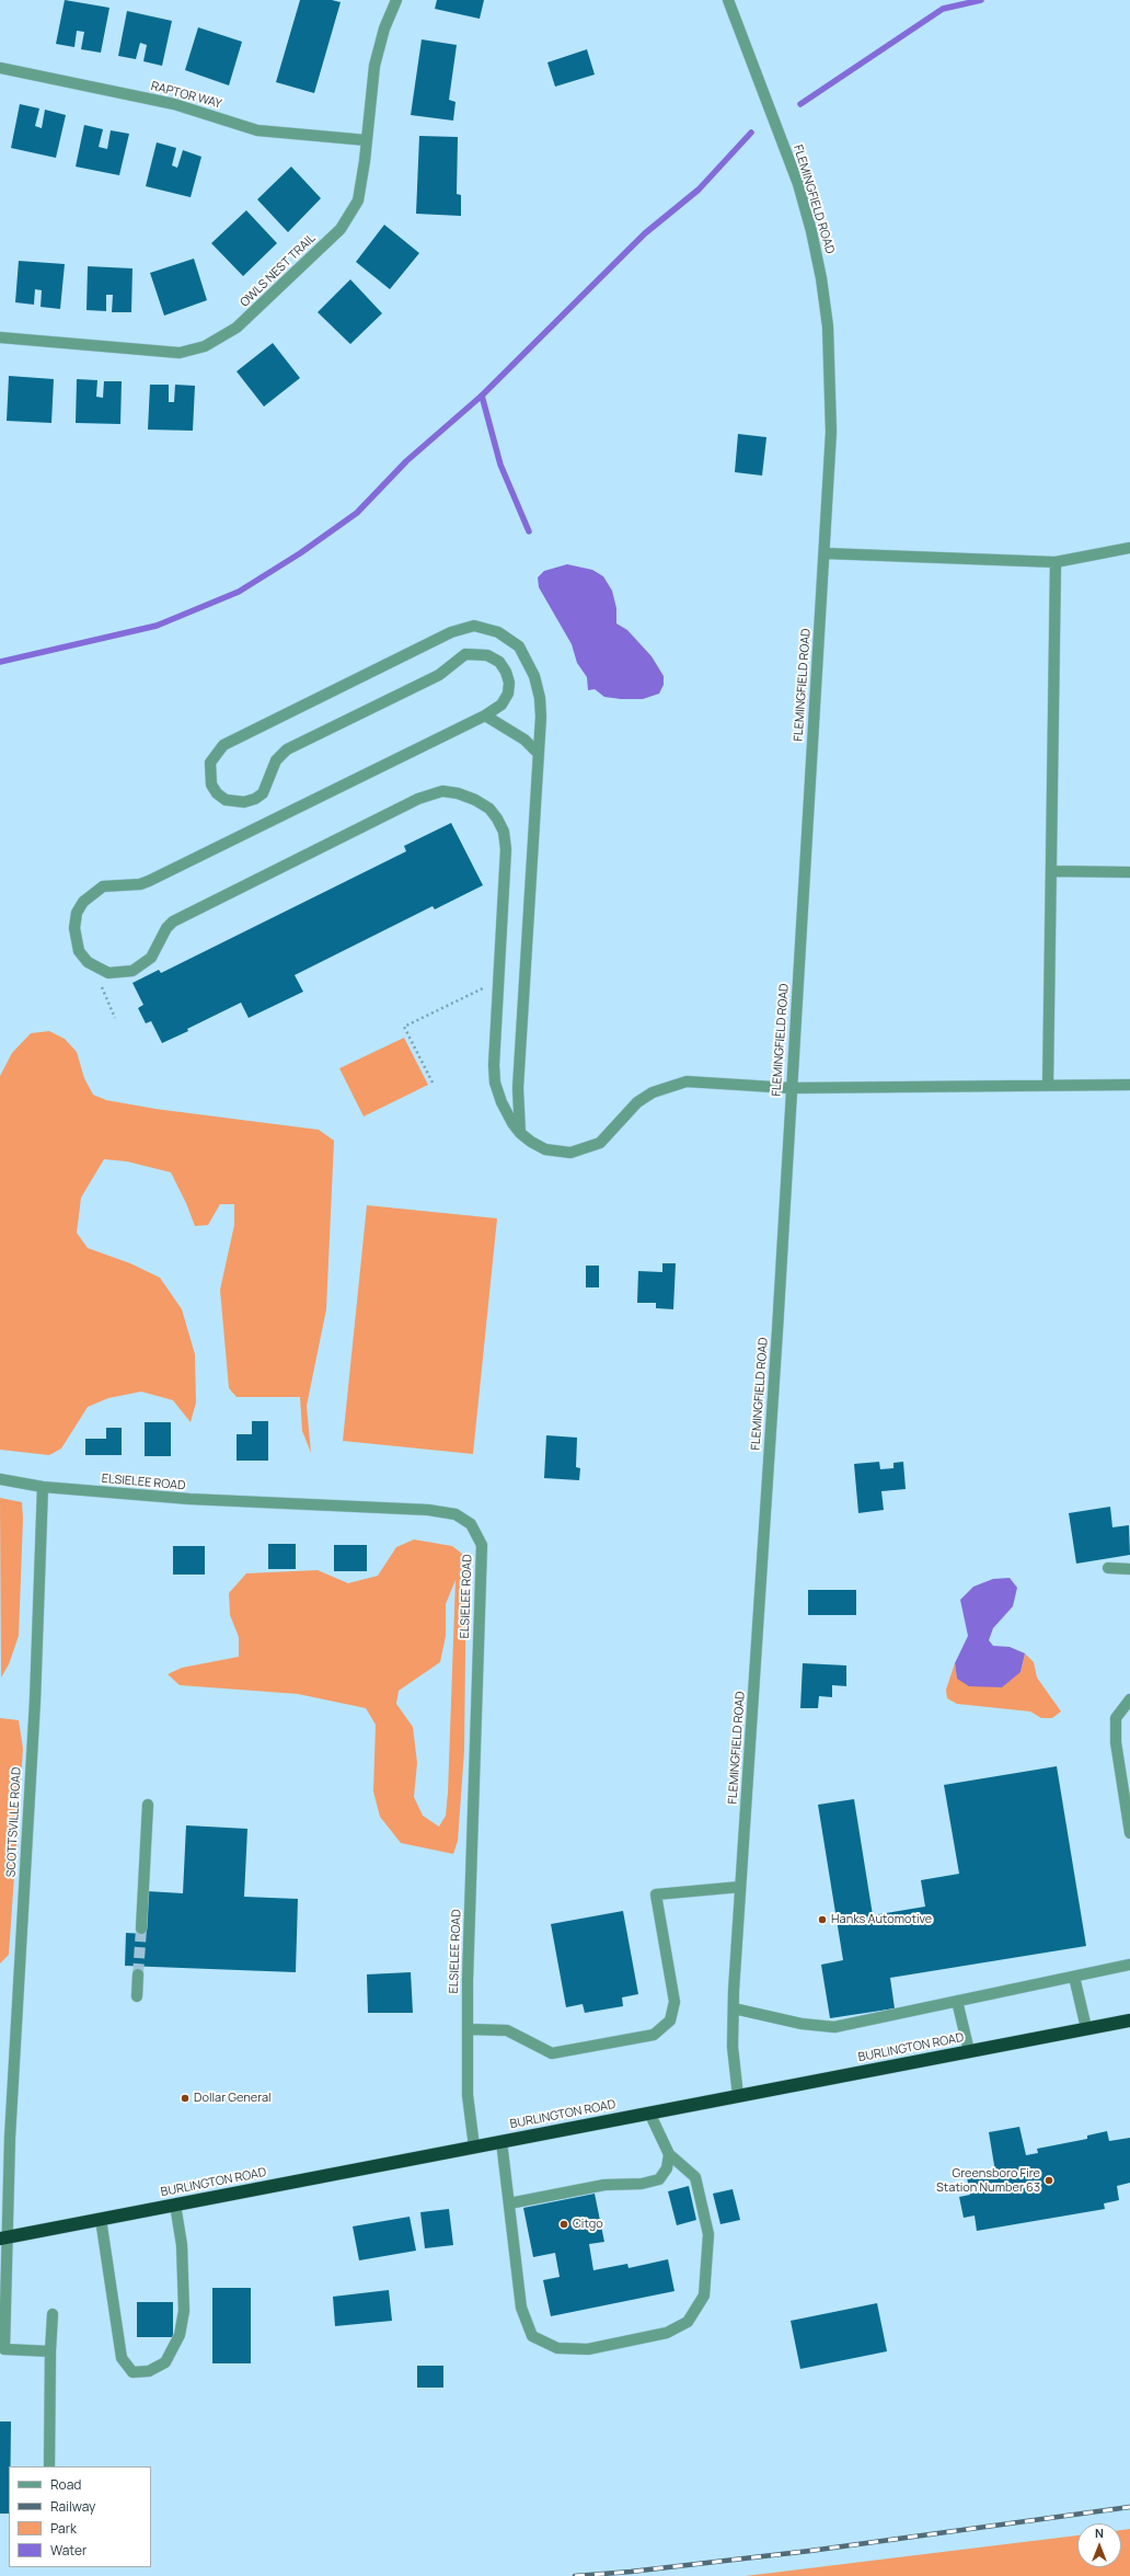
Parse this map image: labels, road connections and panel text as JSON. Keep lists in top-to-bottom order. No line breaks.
{"streets":{"highway":["BURLINGTON ROAD"],"street":["RAPTOR WAY","FLEMINGFIELD ROAD","OWLS NEST TRAIL","ELSIELEE ROAD","SCOTTSVILLE ROAD"]},"crossings":[["RAPTOR WAY","OWLS NEST TRAIL"],["FLEMINGFIELD ROAD","BURLINGTON ROAD"],["ELSIELEE ROAD","SCOTTSVILLE ROAD"],["ELSIELEE ROAD","BURLINGTON ROAD"],["SCOTTSVILLE ROAD","BURLINGTON ROAD"]],"places":["Hanks Automotive","Dollar General","Greensboro Fire Station Number 63","Citgo"],"legend":["Road","Railway","Park","Water"],"north":"top"}
